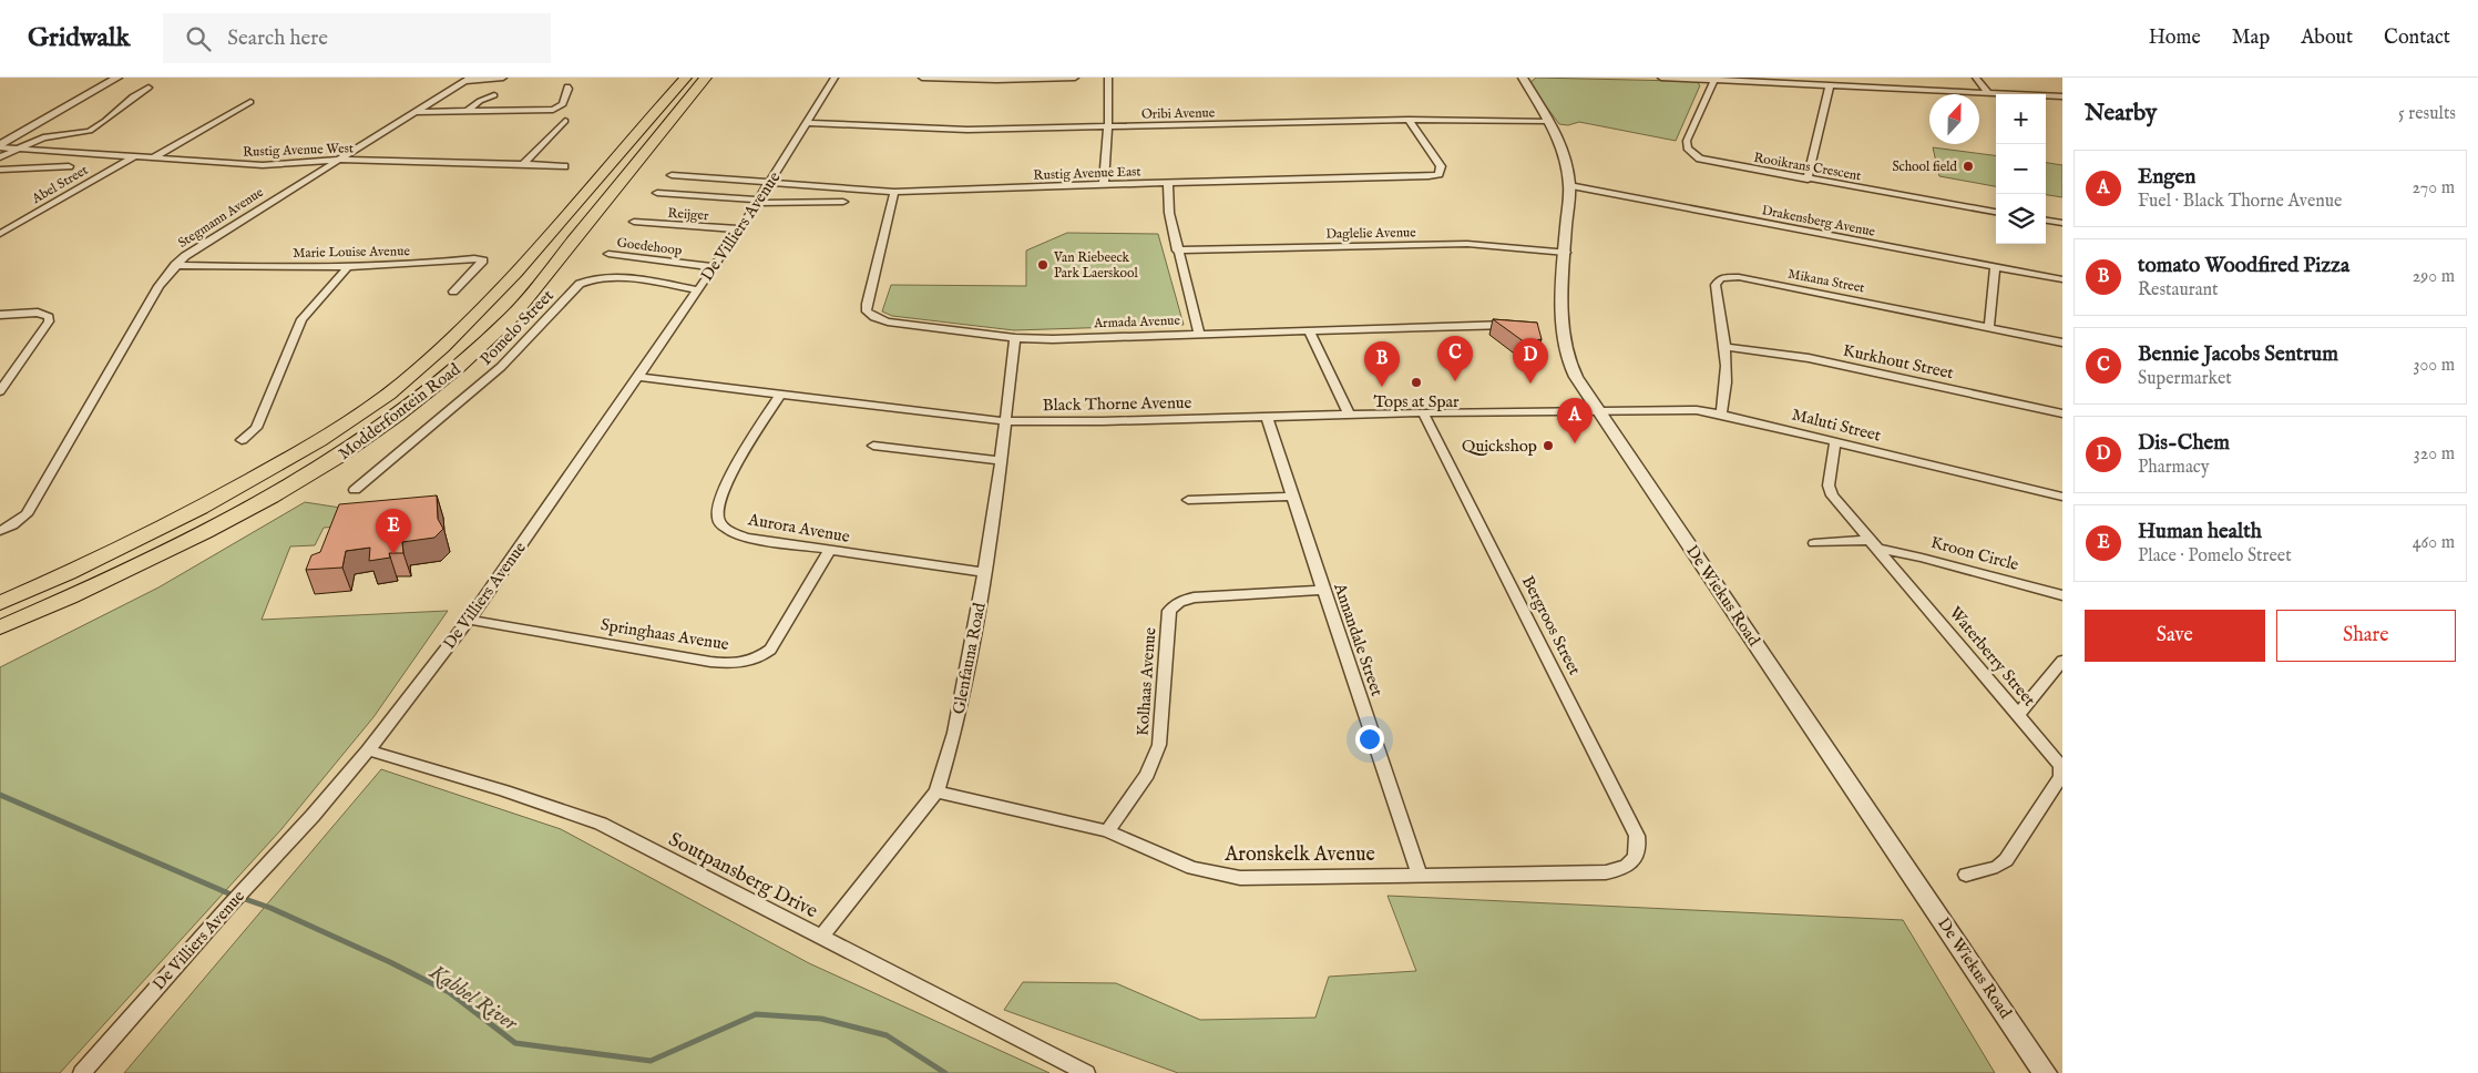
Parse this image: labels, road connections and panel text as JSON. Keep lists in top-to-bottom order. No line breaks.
{"streets":{"main road":["Modderfontein Road"],"street":["Oribi Avenue","Rustig Avenue West","Rooikrans Crescent","Rustig Avenue East","Abel Street","Reijger","Stegmann Avenue","Drakensberg Avenue","De Villiers Avenue","Daglelie Avenue","Goedehoop","Marie Louise Avenue","Mikana Street","Armada Avenue","Pomelo Street","Kurkhout Street","Black Thorne Avenue","Maluti Street","Aurora Avenue","Kroon Circle","De Wiekus Road","Bergroos Street","Springhaas Avenue","Annandale Street","Waterberry Street","Glenfauna Road","Kolhaas Avenue","Aronskelk Avenue","Soutpansberg Drive"]},"crossings":[["Oribi Avenue","Rustig Avenue East"],["Oribi Avenue","De Villiers Avenue"],["Oribi Avenue","De Wiekus Road"],["Rustig Avenue West","Abel Street"],["Rustig Avenue West","Stegmann Avenue"],["Rustig Avenue East","De Villiers Avenue"],["Rustig Avenue East","Armada Avenue"],["Reijger","De Villiers Avenue"],["Stegmann Avenue","Marie Louise Avenue"],["Drakensberg Avenue","De Wiekus Road"],["De Villiers Avenue","Goedehoop"],["De Villiers Avenue","Pomelo Street"],["De Villiers Avenue","Black Thorne Avenue"],["De Villiers Avenue","Springhaas Avenue"],["De Villiers Avenue","Soutpansberg Drive"],["Daglelie Avenue","De Wiekus Road"],["Mikana Street","Kurkhout Street"],["Mikana Street","Maluti Street"],["Armada Avenue","Glenfauna Road"],["Black Thorne Avenue","Maluti Street"],["Black Thorne Avenue","Aurora Avenue"],["Black Thorne Avenue","De Wiekus Road"],["Black Thorne Avenue","Bergroos Street"],["Black Thorne Avenue","Annandale Street"],["Black Thorne Avenue","Glenfauna Road"],["Maluti Street","De Wiekus Road"],["Maluti Street","Waterberry Street"],["Aurora Avenue","Springhaas Avenue"],["Aurora Avenue","Glenfauna Road"],["Kroon Circle","Waterberry Street"],["Bergroos Street","Aronskelk Avenue"],["Annandale Street","Kolhaas Avenue"],["Annandale Street","Aronskelk Avenue"],["Glenfauna Road","Aronskelk Avenue"],["Glenfauna Road","Soutpansberg Drive"],["Kolhaas Avenue","Aronskelk Avenue"]],"water":["Kabbel River"],"places":["School field","Van Riebeeck Park Laerskool","Tops at Spar","Quickshop"],"north":"top","page":{"header":"Gridwalk","search":"Search here","nav":["Home","Map","About","Contact"],"heading":["Nearby","5 results"],"map_buttons":["+","−"],"list":[{"mark":"A","name":"Engen","note":"Fuel · Black Thorne Avenue","value":"270 m"},{"mark":"B","name":"tomato Woodfired Pizza","note":"Restaurant","value":"290 m"},{"mark":"C","name":"Bennie Jacobs Sentrum","note":"Supermarket","value":"300 m"},{"mark":"D","name":"Dis-Chem","note":"Pharmacy","value":"320 m"},{"mark":"E","name":"Human health","note":"Place · Pomelo Street","value":"460 m"}],"pins":["C","D","B","A","E"],"buttons":["Save","Share"]}}
